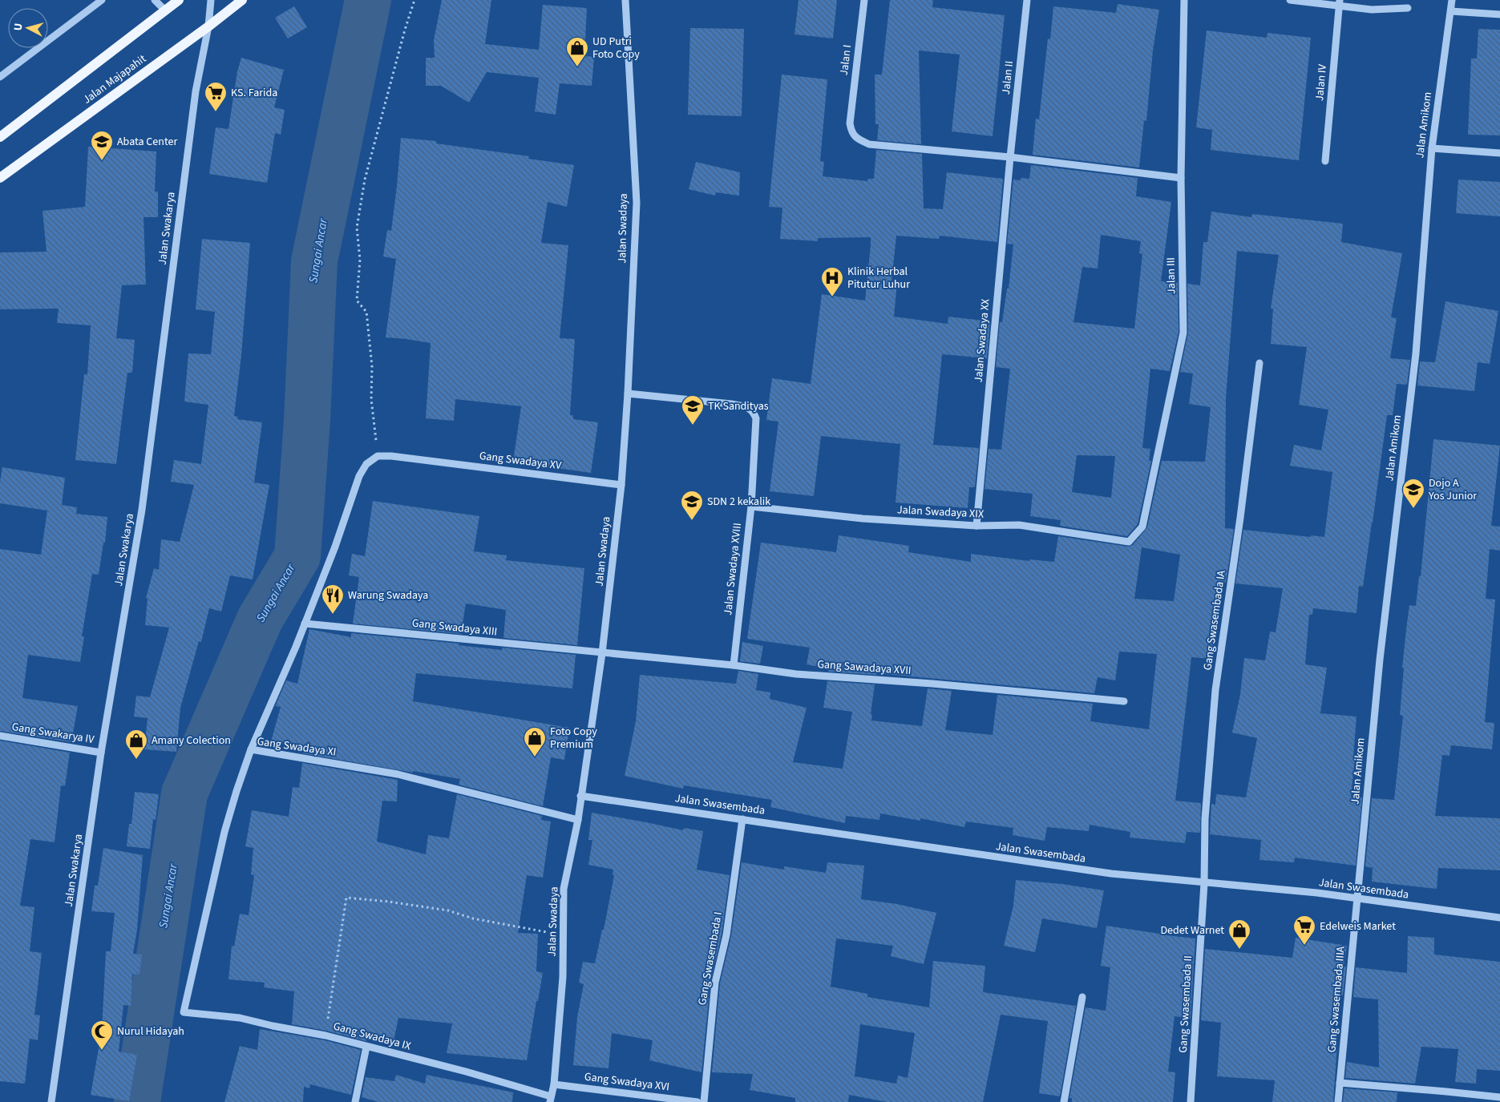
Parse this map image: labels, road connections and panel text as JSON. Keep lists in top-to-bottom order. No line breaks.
{"streets":{"main road":["Jalan Majapahit"],"street":["Jalan I","Jalan II","Jalan IV","Jalan Amikom","Jalan Swakarya","Jalan Swadaya","Jalan III","Jalan Swadaya XX","Gang Swadaya XV","Jalan Swadaya XIX","Jalan Swadaya XVIII","Gang Swasembada IA","Gang Swadaya XIII","Gang Sawadaya XVII","Gang Swakarya IV","Gang Swadaya XI","Jalan Swasembada","Gang Swasembada I","Gang Swasembada IIIA","Gang Swasembada II","Gang Swadaya IX","Gang Swadaya XVI"]},"crossings":[["Jalan I","Jalan II"],["Jalan I","Jalan Swadaya XX"],["Jalan II","Jalan Swadaya XX"],["Jalan Majapahit","Jalan Swakarya"],["Jalan Amikom","Jalan Swasembada"],["Jalan Amikom","Gang Swasembada IIIA"],["Jalan Swakarya","Gang Swakarya IV"],["Jalan Swadaya","Gang Swadaya XV"],["Jalan Swadaya","Jalan Swadaya XVIII"],["Jalan Swadaya","Gang Swadaya XIII"],["Jalan Swadaya","Gang Sawadaya XVII"],["Jalan Swadaya","Gang Swadaya XI"],["Jalan Swadaya","Jalan Swasembada"],["Jalan Swadaya","Gang Swadaya IX"],["Jalan Swadaya","Gang Swadaya XVI"],["Jalan III","Jalan Swadaya XIX"],["Jalan Swadaya XX","Jalan Swadaya XIX"],["Jalan Swadaya XIX","Jalan Swadaya XVIII"],["Jalan Swadaya XVIII","Gang Sawadaya XVII"],["Gang Swasembada IA","Jalan Swasembada"],["Gang Swasembada IA","Gang Swasembada II"],["Gang Swadaya XIII","Gang Sawadaya XVII"],["Gang Swadaya XI","Gang Swadaya IX"],["Jalan Swasembada","Gang Swasembada I"],["Jalan Swasembada","Gang Swasembada IIIA"],["Jalan Swasembada","Gang Swasembada II"]],"water":["Sungai Ancar"],"places":{"shop":["UD Putri Foto Copy","Foto Copy Premium","Amany Colection","Dedet Warnet"],"supermarket":["KS. Farida","Edelweis Market"],"school or university":["Abata Center","TK Sandityas","Dojo A Yos Junior","SDN 2 kekalik"],"hospital":["Klinik Herbal Pitutur Luhur"],"restaurant":["Warung Swadaya"],"mosque":["Nurul Hidayah"]},"north":"left"}
